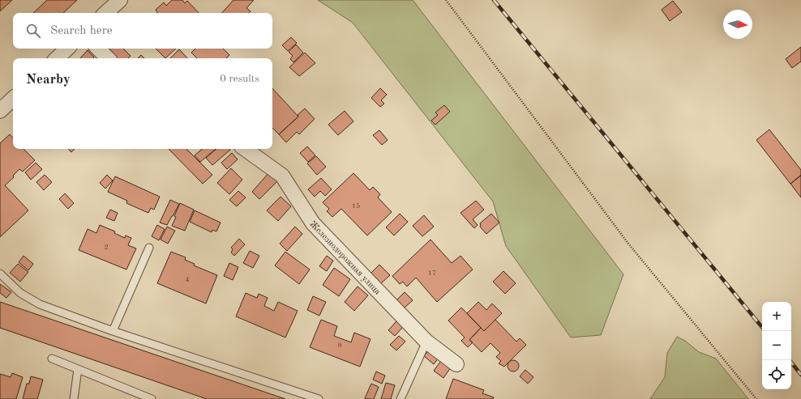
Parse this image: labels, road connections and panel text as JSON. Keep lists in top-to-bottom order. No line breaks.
{"streets":{"street":["Железнодорожная улица"]},"house_numbers":["15","2","17","4","8"],"north":"right","page":{"search":"Search here","heading":["Nearby","0 results"],"map_buttons":["+","−"]}}
